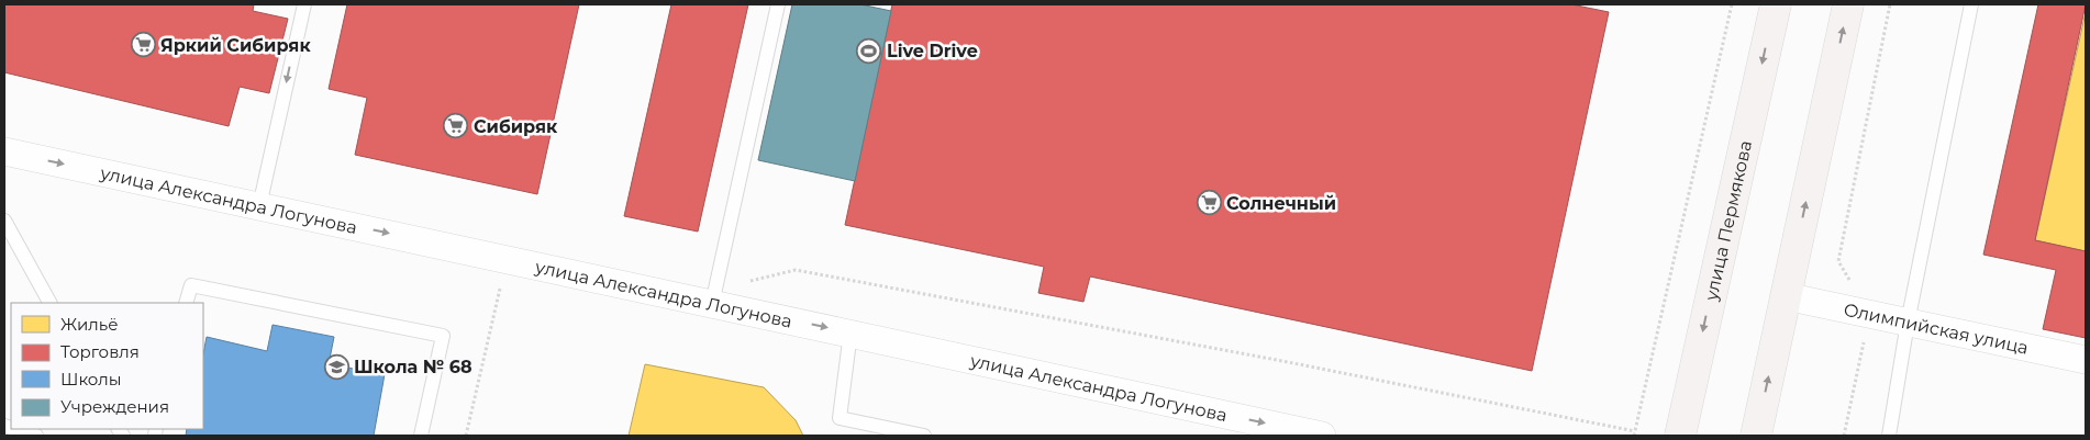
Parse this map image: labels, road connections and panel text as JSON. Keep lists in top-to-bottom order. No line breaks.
{"streets":{"main road":["улица Пермякова"],"street":["улица Александра Логунова","Олимпийская улица"]},"one_way":["улица Александра Логунова"],"places":{"supermarket":["Яркий Сибиряк","Сибиряк","Солнечный"],"sports":["Live Drive"],"school or university":["Школа № 68"]},"legend":["Жильё","Торговля","Школы","Учреждения"]}
